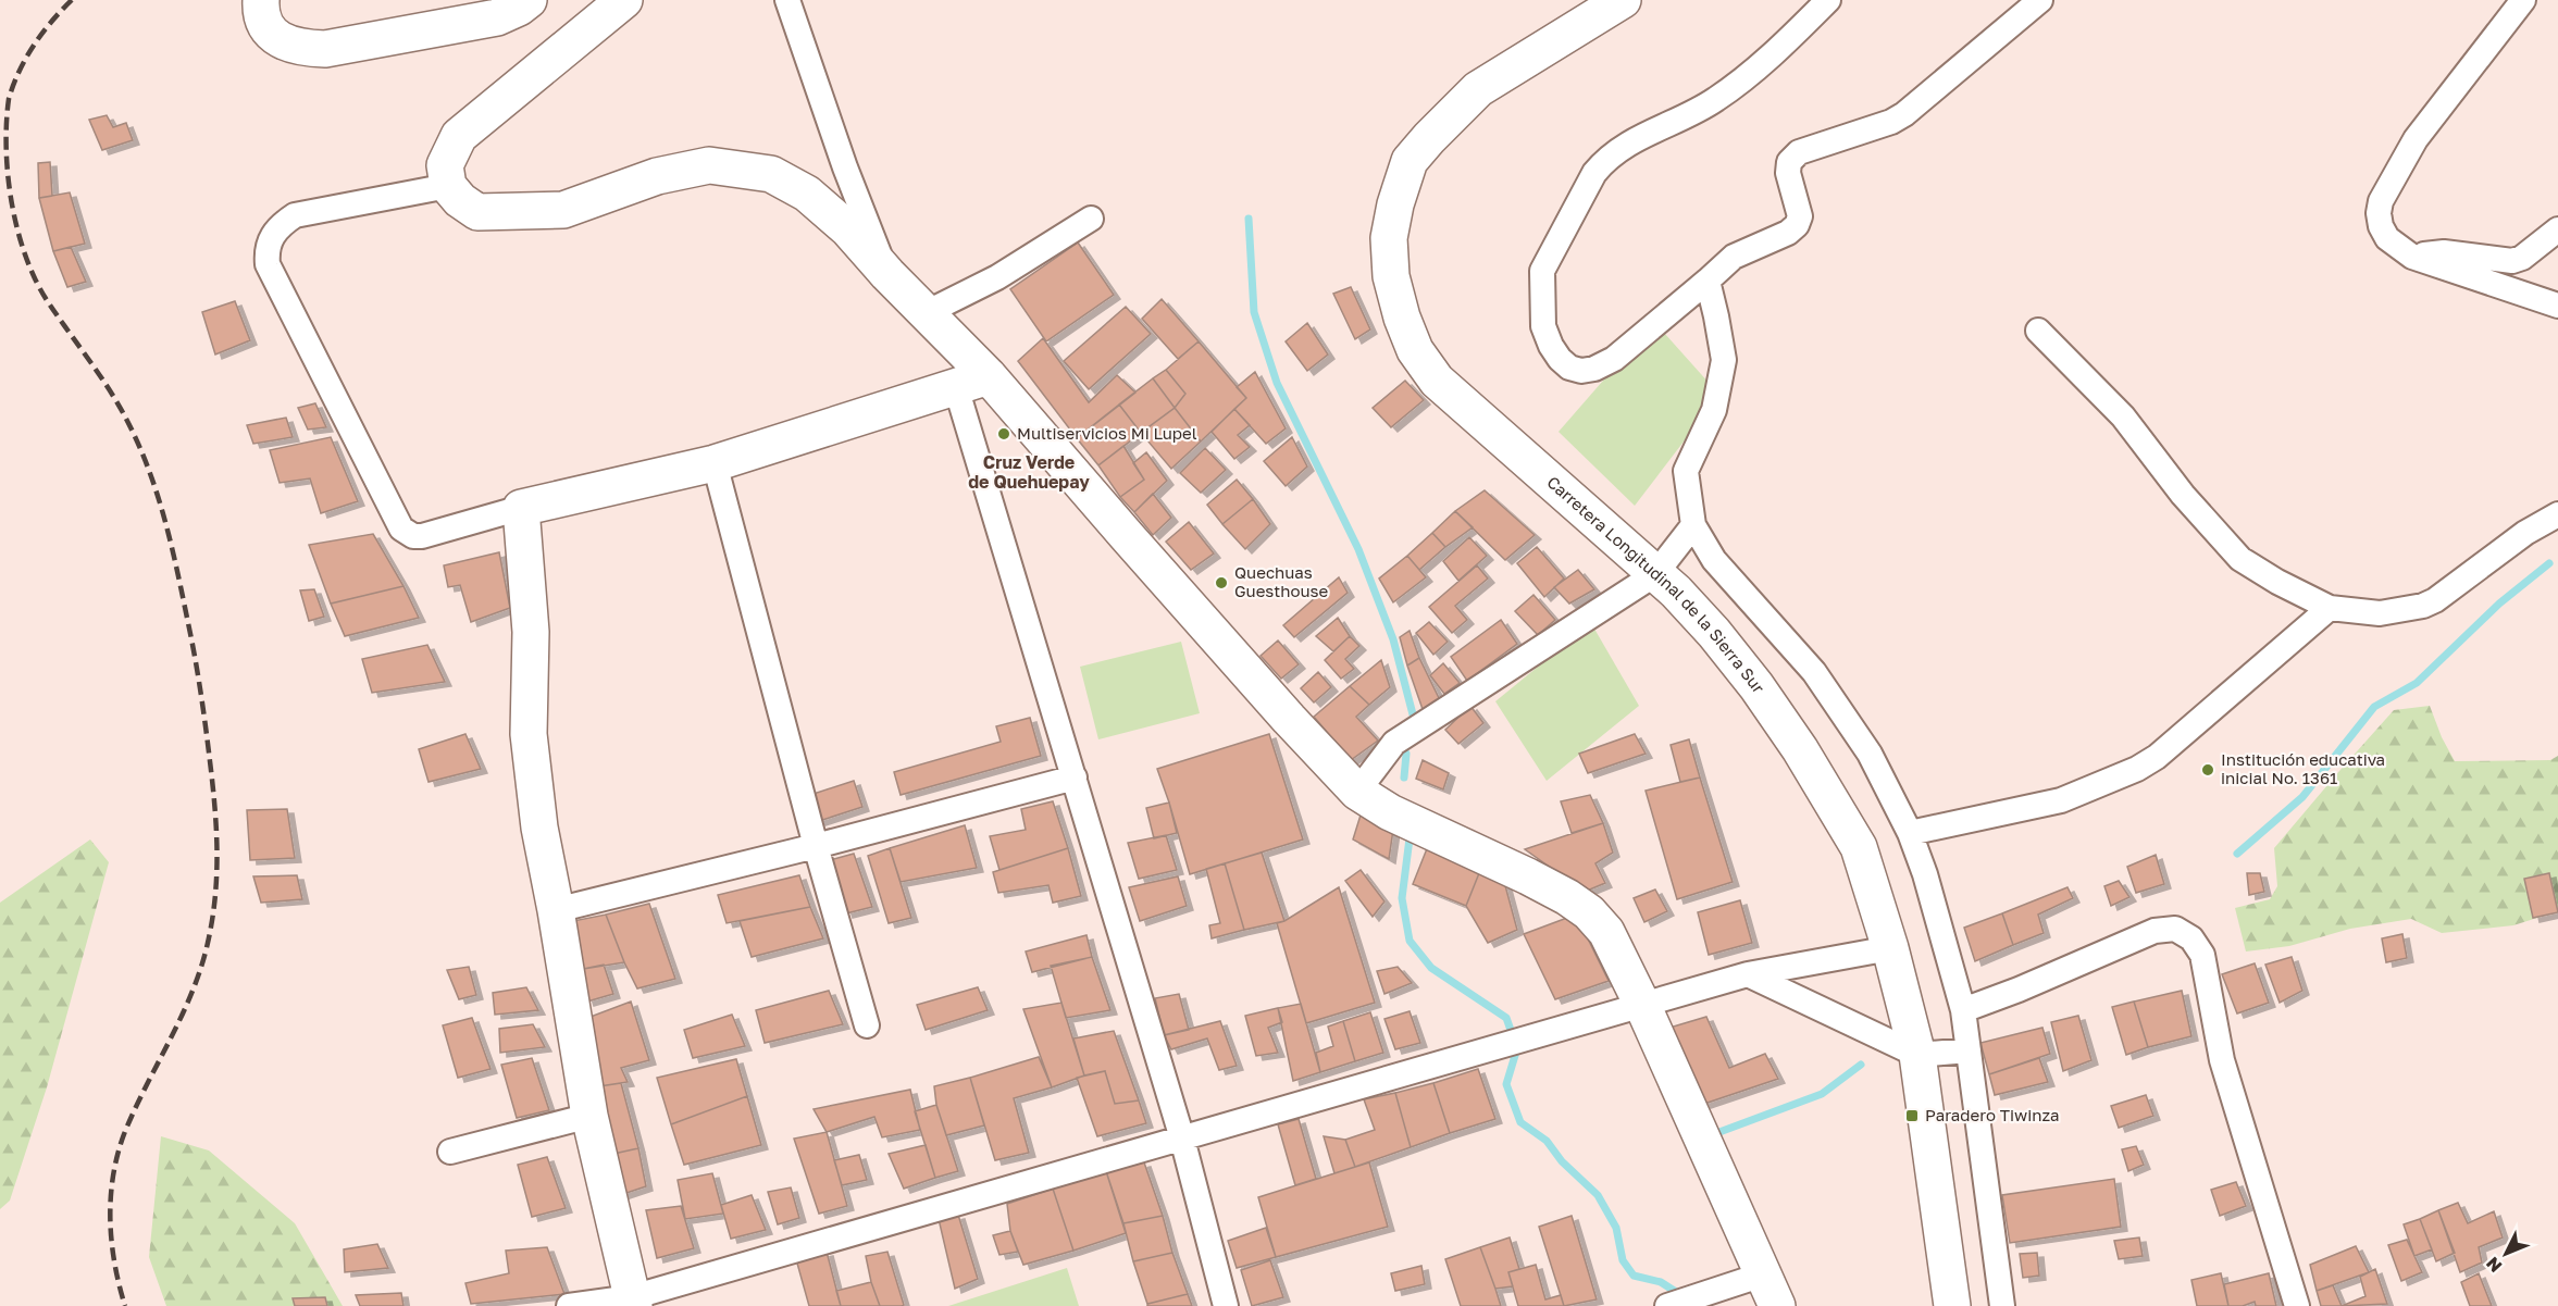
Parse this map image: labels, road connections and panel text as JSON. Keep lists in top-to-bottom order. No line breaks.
{"streets":{"main road":["Carretera Longitudinal de la Sierra Sur"]},"districts":["Cruz Verde de Quehuepay"],"places":{"other":["Multiservicios Mi Lupel","Quechuas Guesthouse","Institución educativa inicial No. 1361"],"transit":["Paradero Tiwinza"]},"north":"bottom left"}
